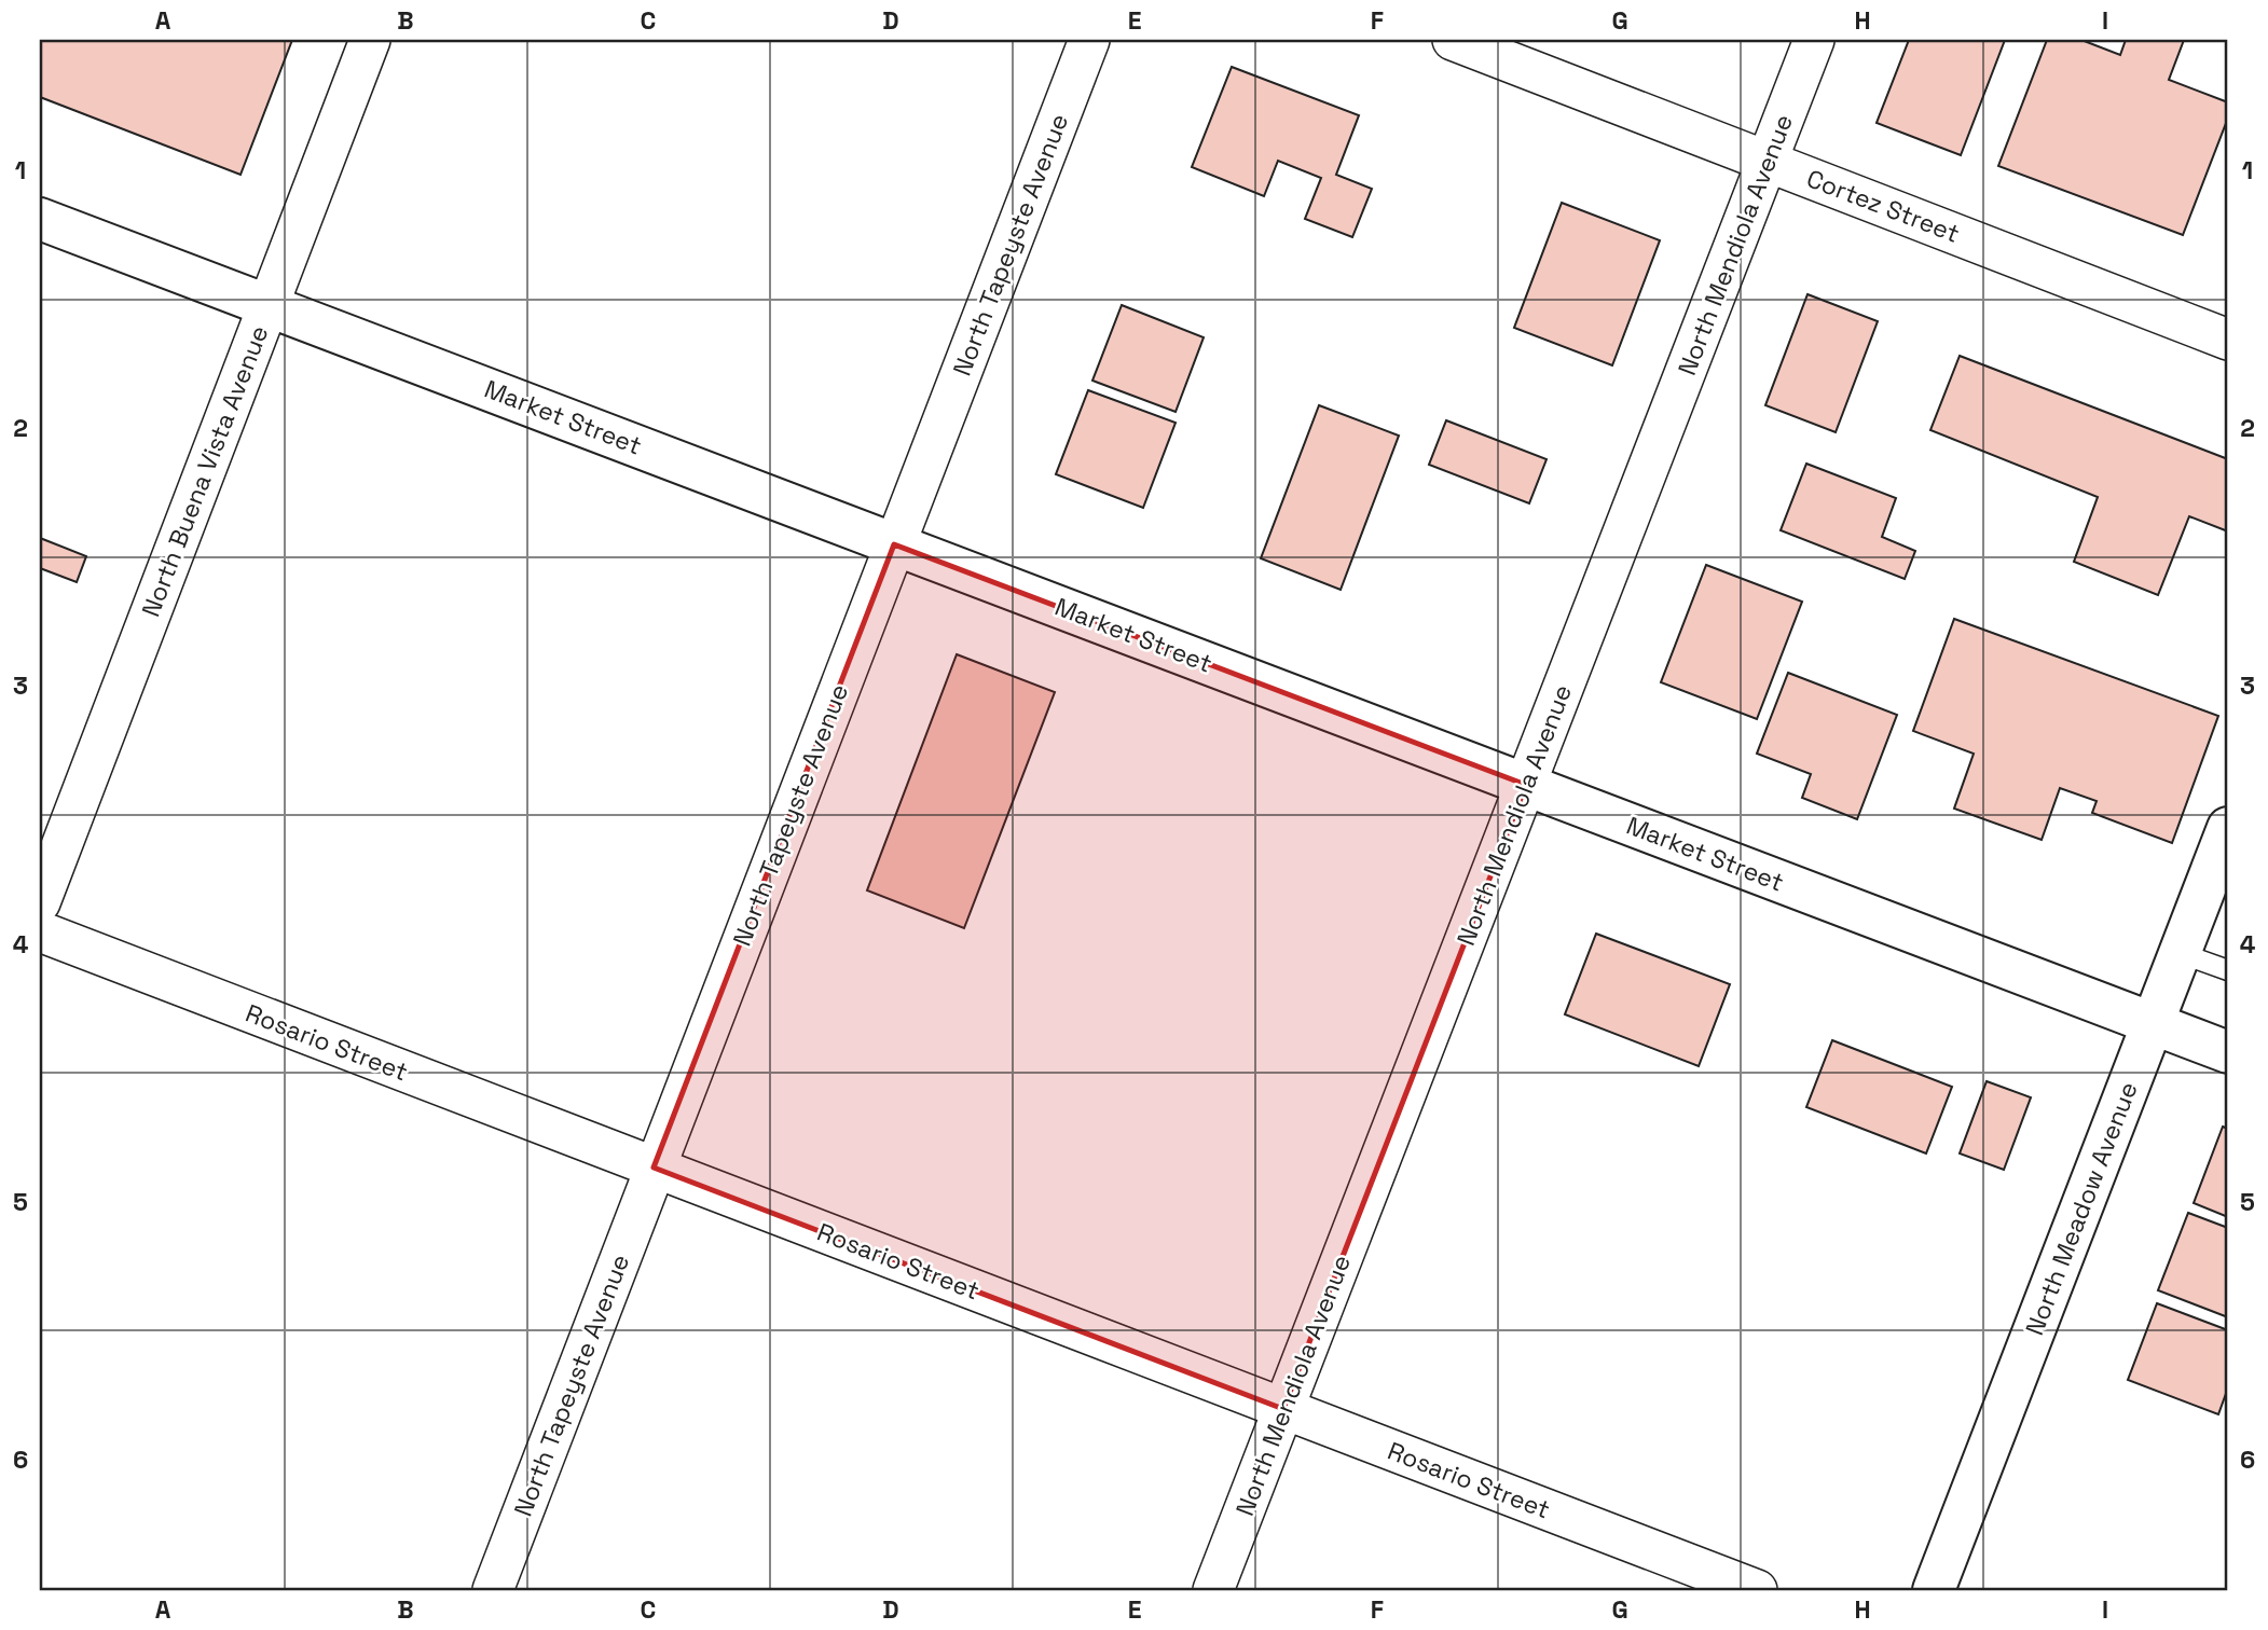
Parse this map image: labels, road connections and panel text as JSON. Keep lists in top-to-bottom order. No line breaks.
{"streets":{"street":["Cortez Street","North Tapeyste Avenue","North Mendiola Avenue","Market Street","North Buena Vista Avenue","Rosario Street","North Meadow Avenue"]},"crossings":[["Cortez Street","North Mendiola Avenue"],["North Tapeyste Avenue","Market Street"],["North Tapeyste Avenue","Rosario Street"],["North Mendiola Avenue","Market Street"],["North Mendiola Avenue","Rosario Street"],["Market Street","North Buena Vista Avenue"],["Market Street","North Meadow Avenue"]],"grid":{"columns":["A","B","C","D","E","F","G","H","I"],"rows":["1","2","3","4","5","6"]}}
